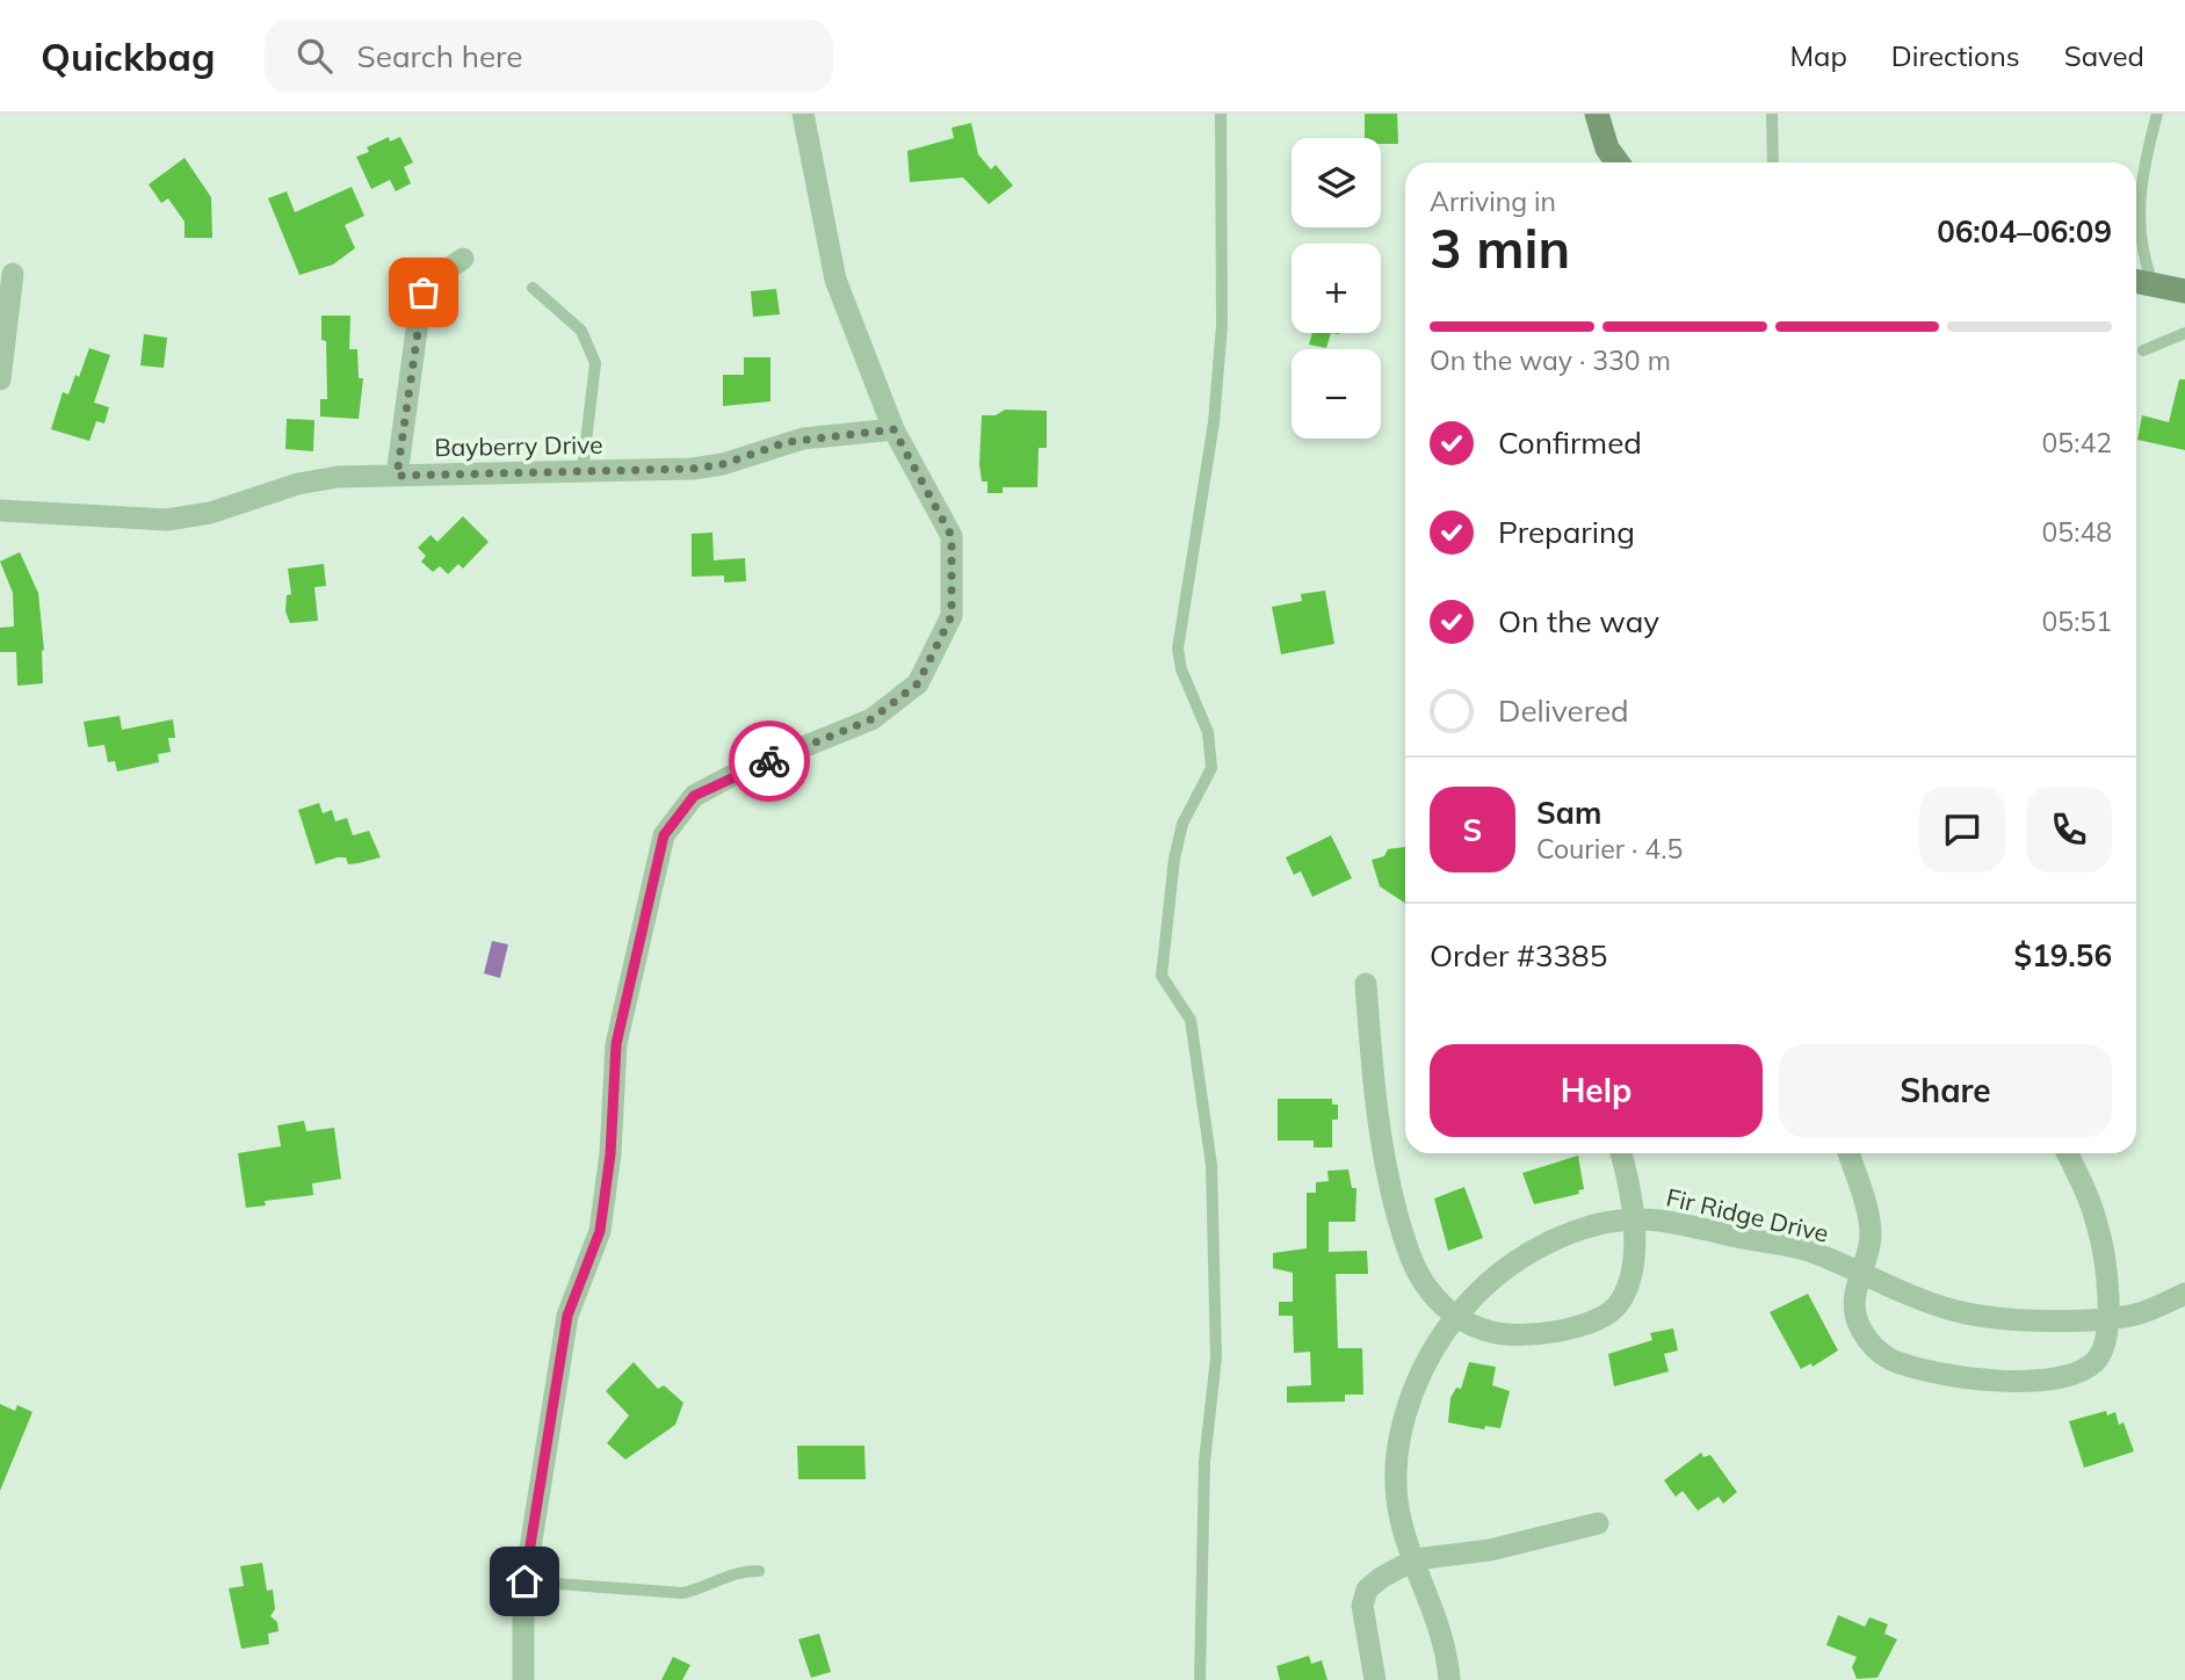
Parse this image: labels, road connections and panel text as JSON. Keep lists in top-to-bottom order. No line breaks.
{"streets":{"street":["Bayberry Drive","Fir Ridge Drive"]},"page":{"header":"Quickbag","search":"Search here","nav":["Map","Directions","Saved"],"map_buttons":["+","−"],"heading":["3 min","Arriving in","06:04–06:09"],"panel":["Sam","Courier · 4.5","Order #3385","$19.56"],"bar":"On the way · 330 m","list":[["Confirmed","05:42"],["Preparing","05:48"],["On the way","05:51"],"Delivered"],"round":"S","buttons":["Help","Share"]}}
